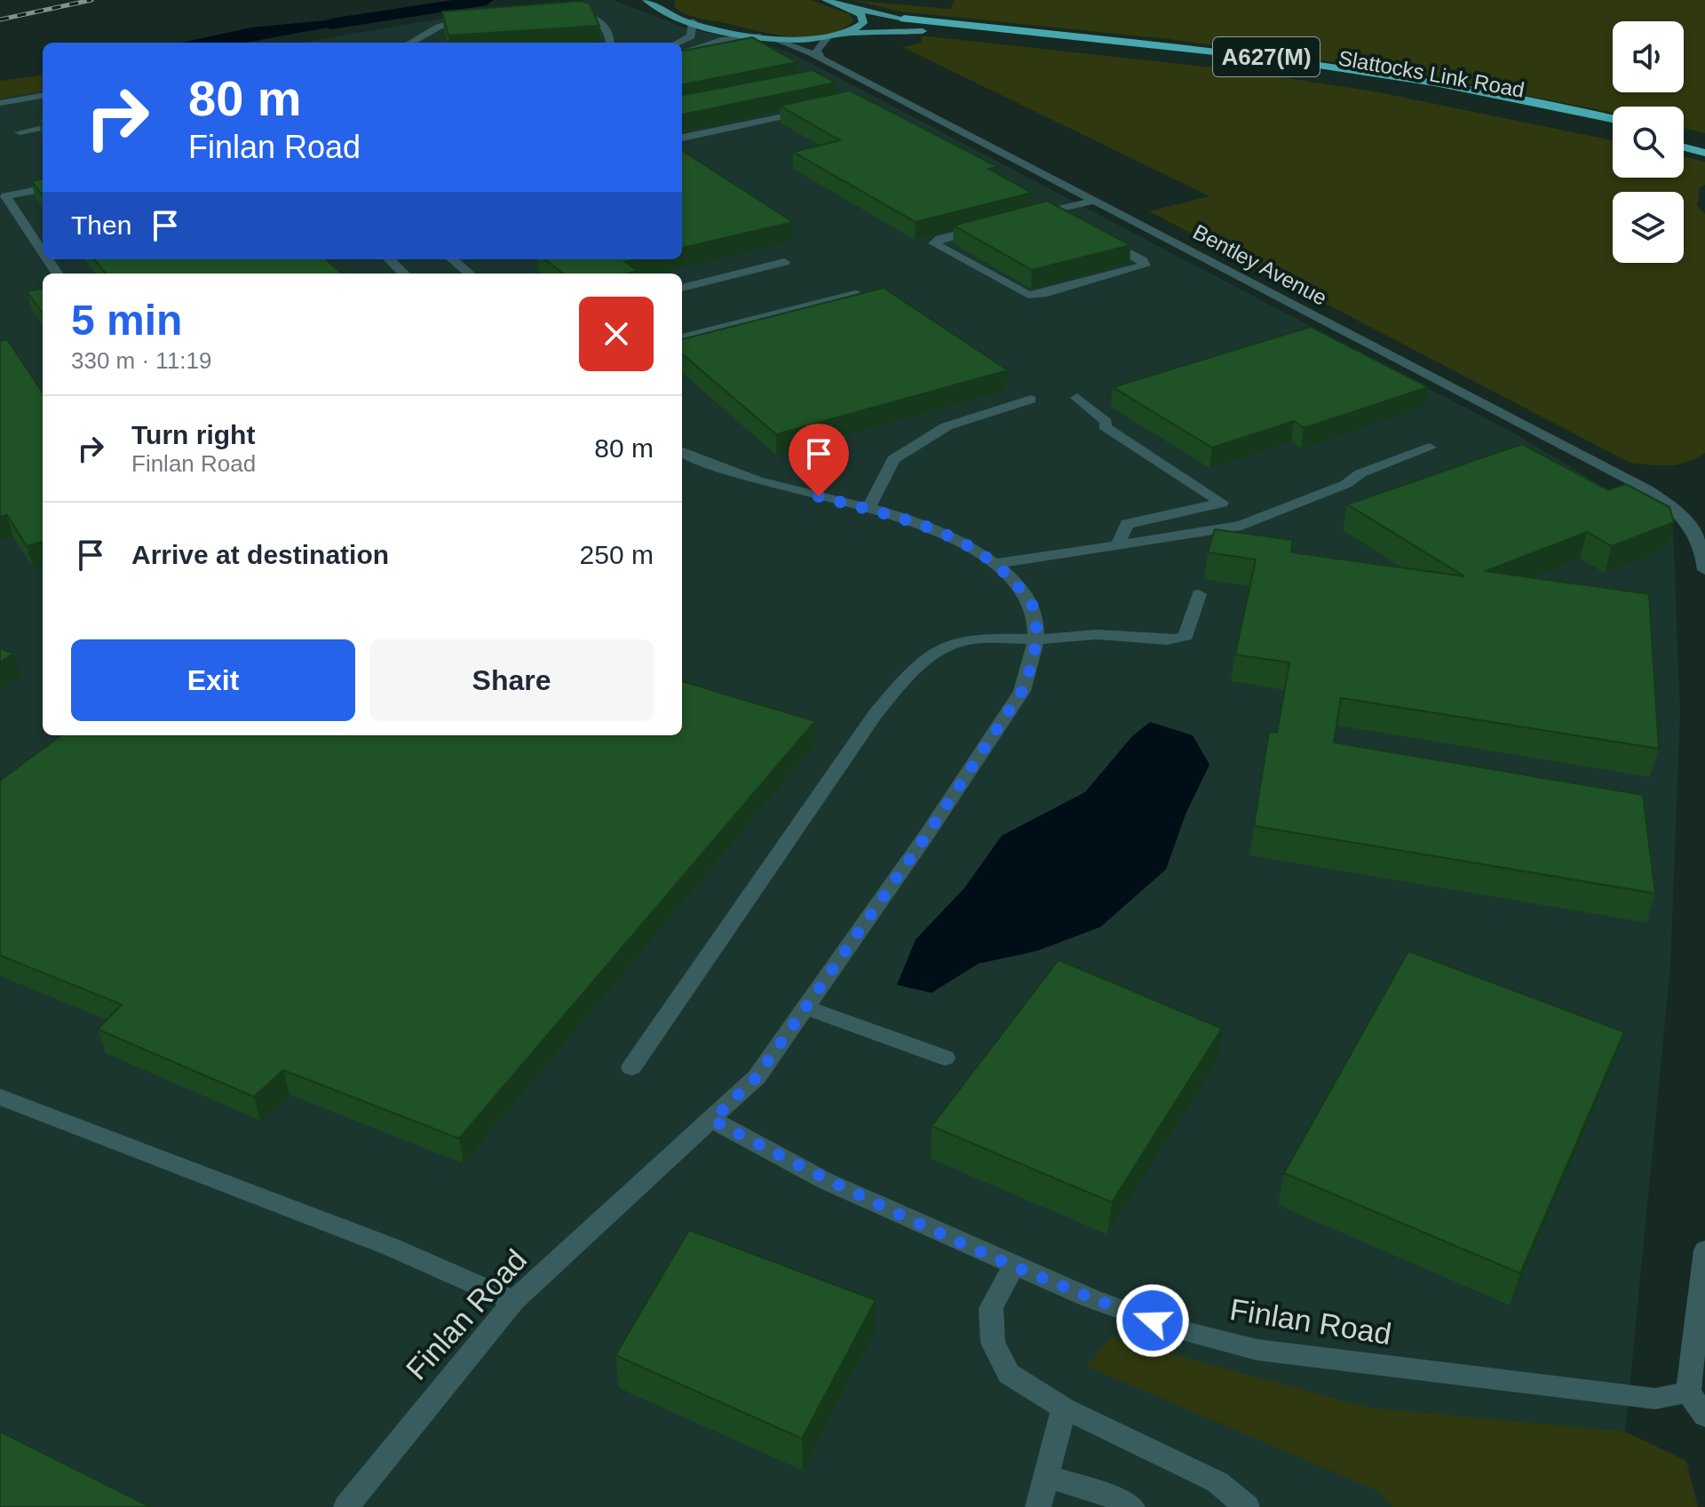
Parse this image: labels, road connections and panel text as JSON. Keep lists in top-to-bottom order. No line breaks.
{"streets":{"highway":["A627(M)","Slattocks Link Road"],"street":["Bentley Avenue","Finlan Road"]},"crossings":[["Slattocks Link Road","Bentley Avenue"]],"page":{"turn":["80 m","Finlan Road"],"then":"Then","heading":["5 min","330 m · 11:19"],"list":[{"name":"Turn right","note":"Finlan Road","value":"80 m"},{"name":"Arrive at destination","value":"250 m"}],"buttons":["Exit","Share"]}}
